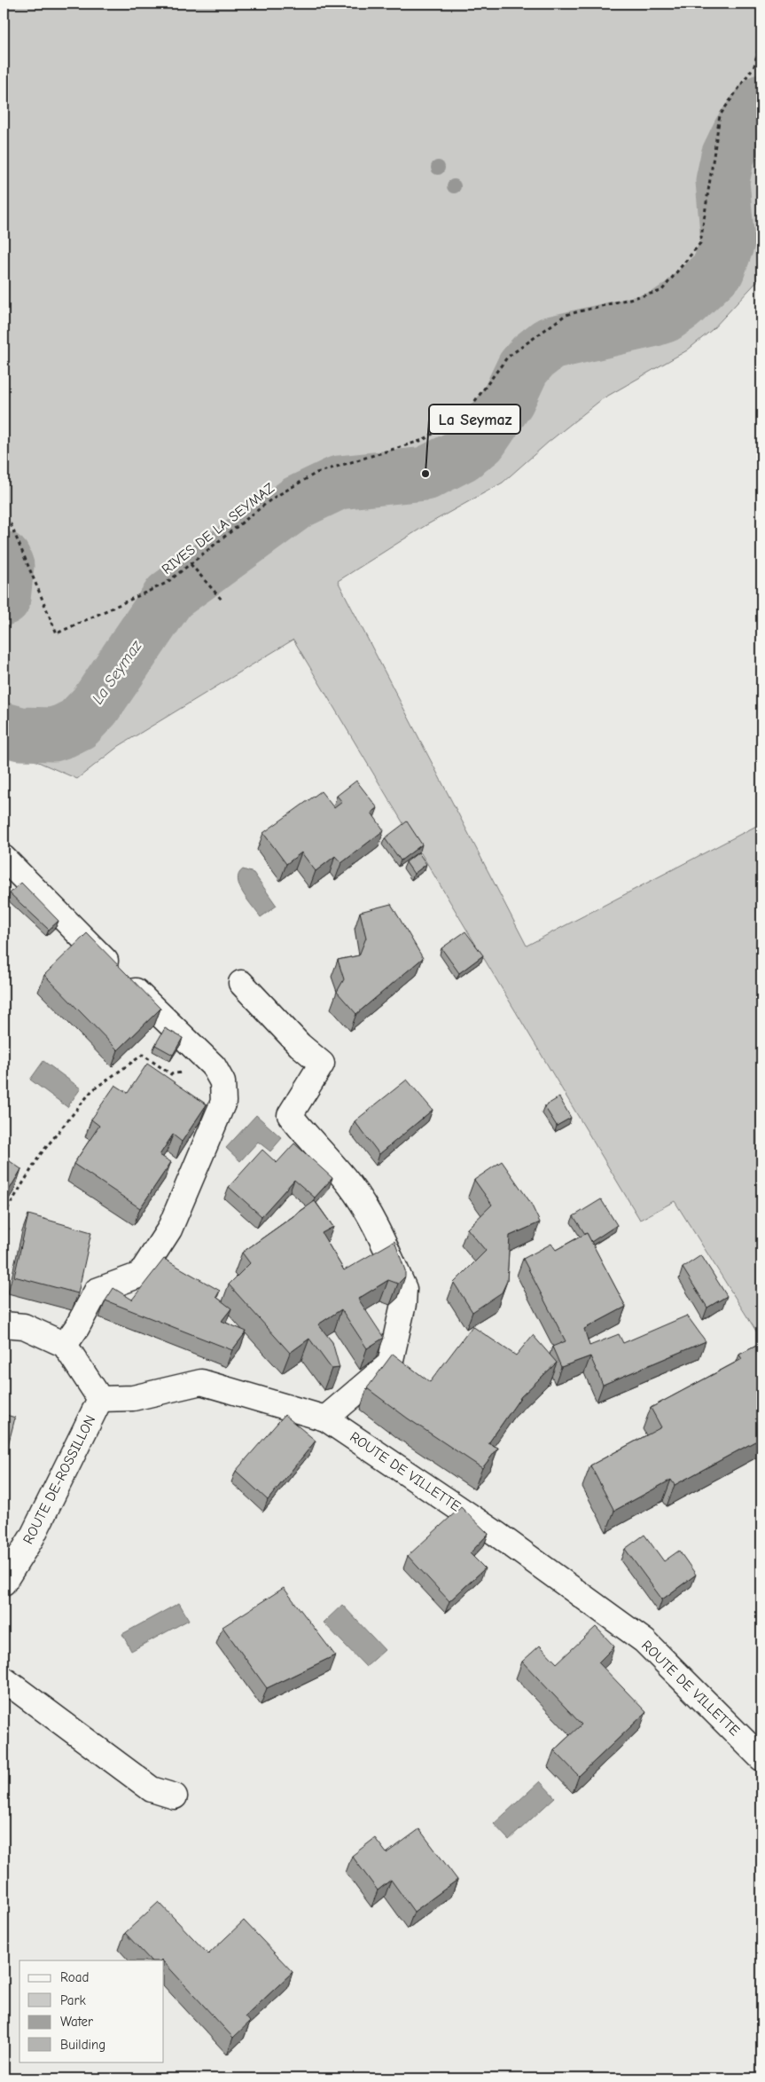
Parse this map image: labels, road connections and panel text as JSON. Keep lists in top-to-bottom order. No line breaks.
{"streets":{"street":["ROUTE DE VILLETTE","ROUTE DE-ROSSILLON"],"path":["RIVES DE LA SEYMAZ"]},"crossings":[["ROUTE DE VILLETTE","ROUTE DE-ROSSILLON"]],"water":["La Seymaz"],"places":["La Seymaz"],"legend":["Road","Park","Water","Building"]}
